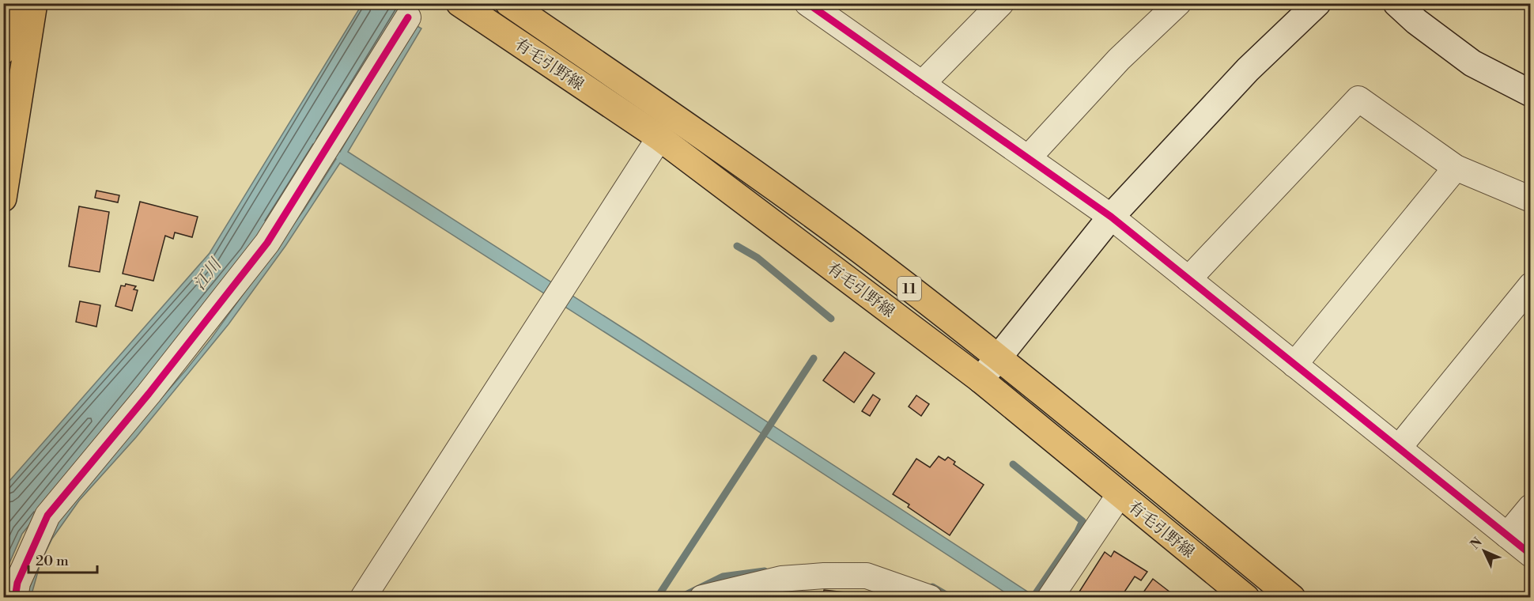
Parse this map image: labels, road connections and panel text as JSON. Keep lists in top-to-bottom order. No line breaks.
{"streets":{"main road":["有毛引野線","11"]},"water":["江川"],"scale_bar":"20 m","north":"top left"}
